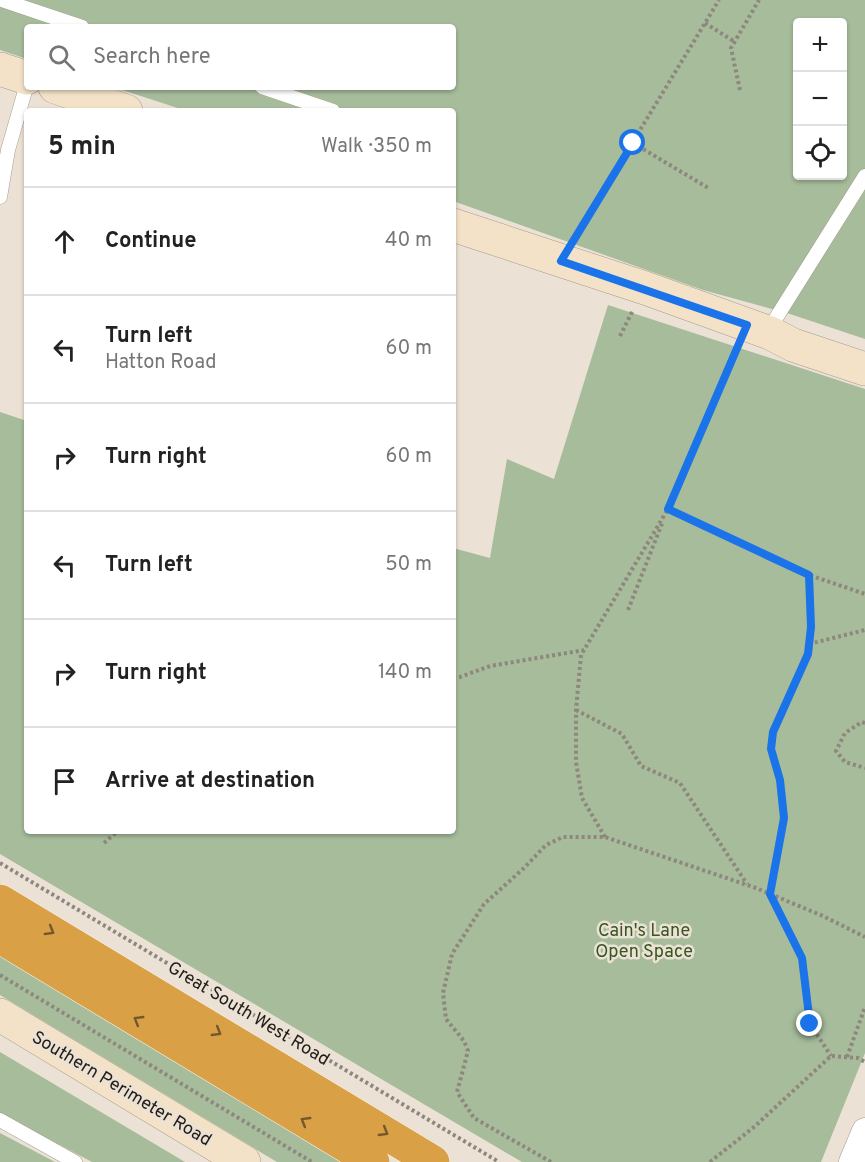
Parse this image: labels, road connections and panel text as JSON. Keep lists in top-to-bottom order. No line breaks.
{"streets":{"highway":["Great South West Road"],"street":["Southern Perimeter Road"]},"parks":["Cain's Lane Open Space"],"page":{"map_buttons":["+","−"],"search":"Search here","heading":["5 min","Walk · 350 m"],"list":[["Continue","40 m"],["Turn left","Hatton Road","60 m"],["Turn right","60 m"],["Turn left","50 m"],["Turn right","140 m"],"Arrive at destination"]}}
